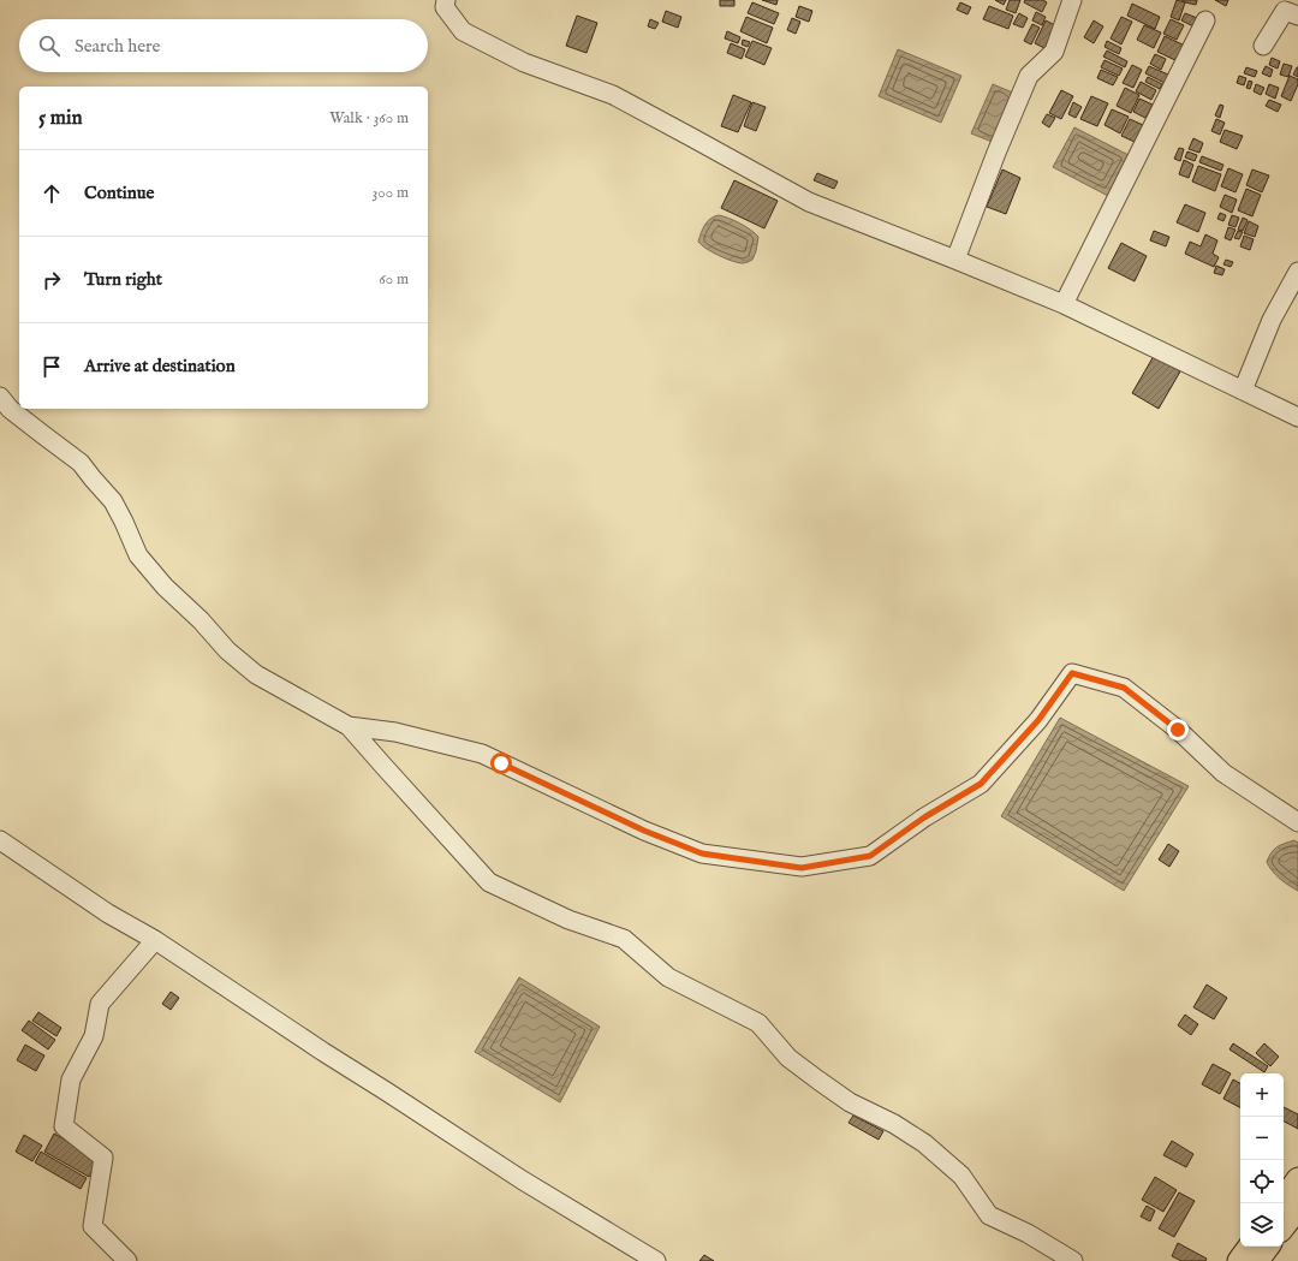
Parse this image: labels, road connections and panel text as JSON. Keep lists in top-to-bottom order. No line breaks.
{"page":{"search":"Search here","heading":["5 min","Walk · 360 m"],"list":[["Continue","300 m"],["Turn right","60 m"],"Arrive at destination"],"map_buttons":["+","−"]}}
